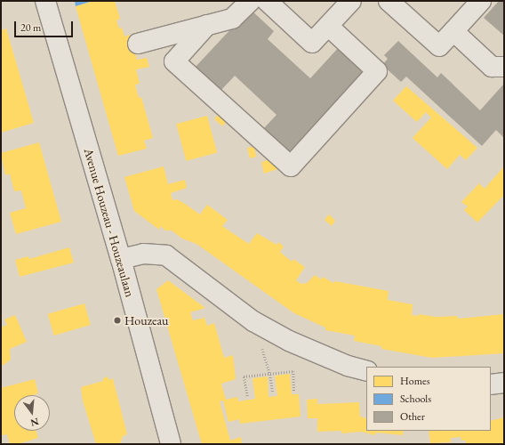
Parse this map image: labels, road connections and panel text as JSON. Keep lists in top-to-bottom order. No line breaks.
{"streets":{"street":["Avenue Houzeau - Houzeaulaan"]},"places":["Houzeau"],"legend":["Homes","Schools","Other"],"scale_bar":"20 m","north":"bottom"}
